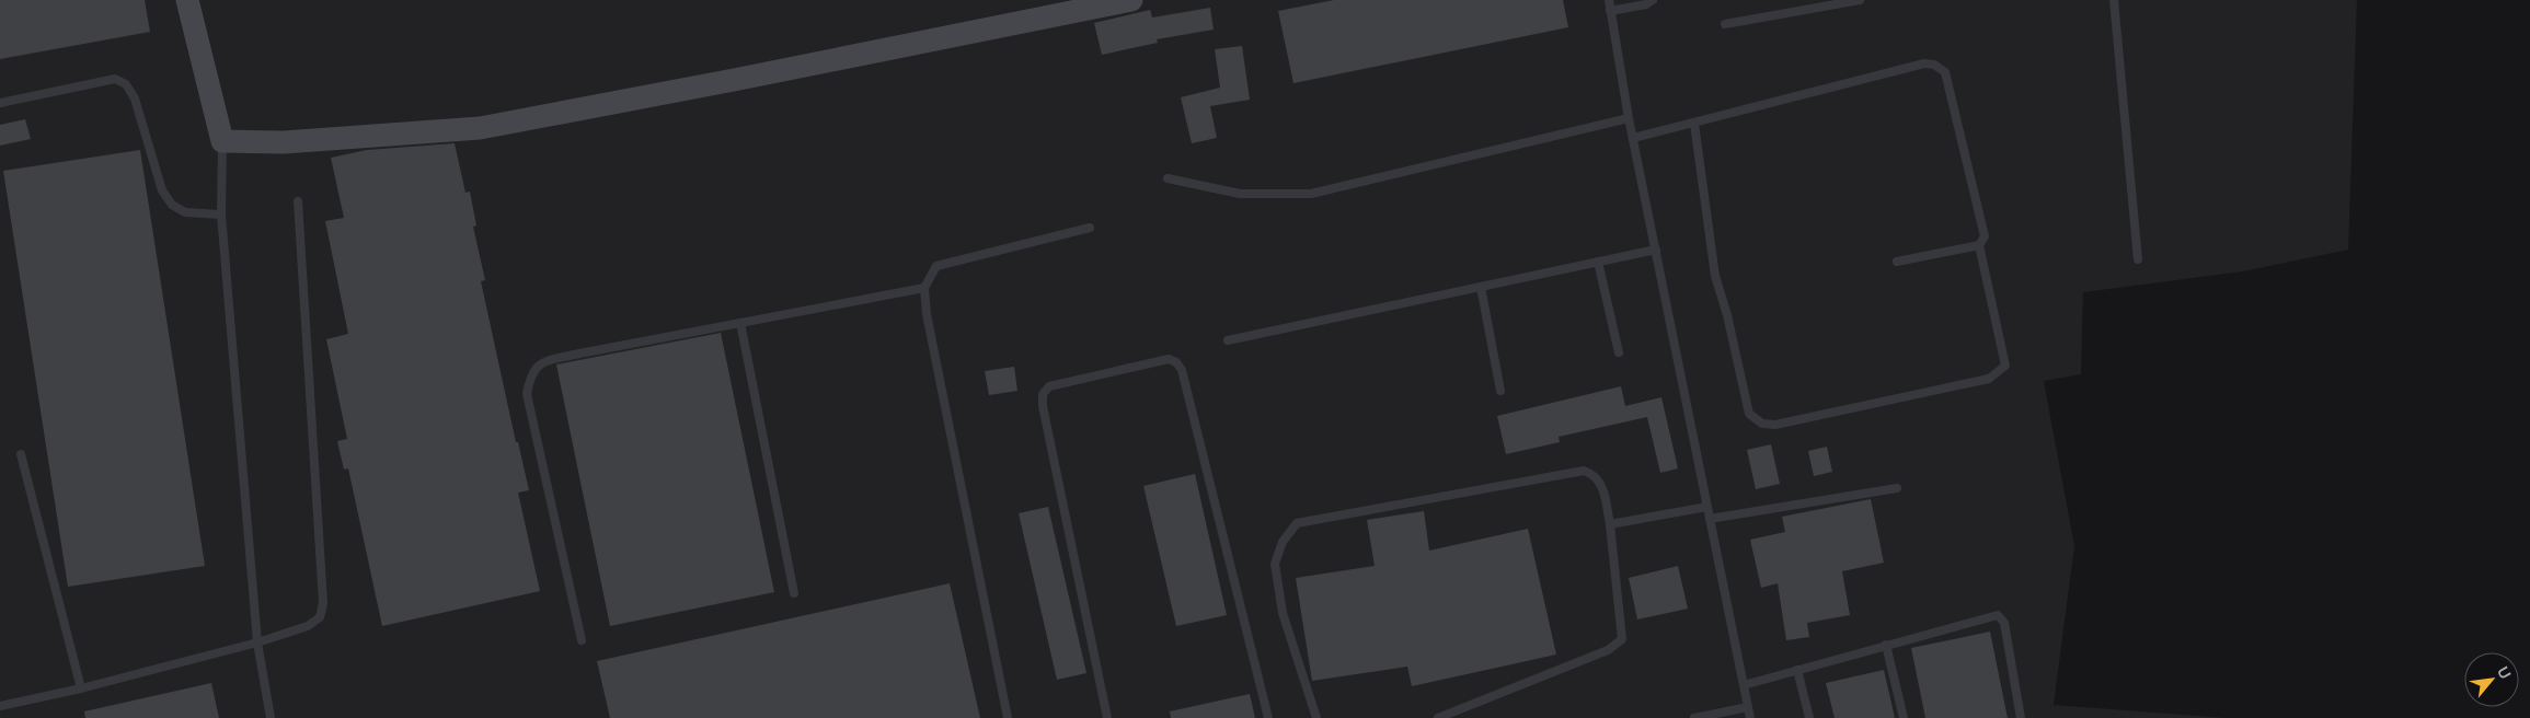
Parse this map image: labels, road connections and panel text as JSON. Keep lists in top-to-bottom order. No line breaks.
{"north":"top right"}
